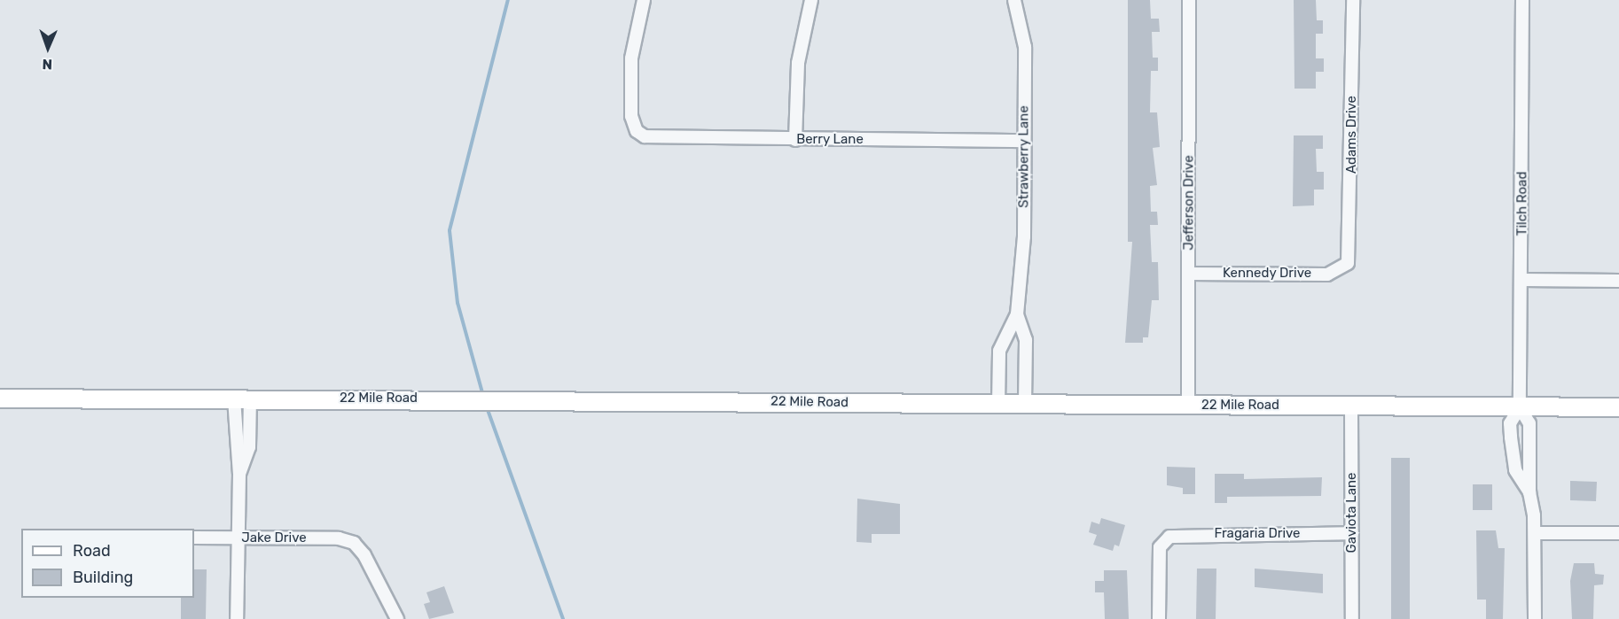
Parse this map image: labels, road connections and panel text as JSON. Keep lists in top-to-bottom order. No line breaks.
{"streets":{"street":["Adams Drive","Berry Lane","Strawberry Lane","Jefferson Drive","Tilch Road","Kennedy Drive","22 Mile Road","Gaviota Lane","Fragaria Drive","Jake Drive"]},"crossings":[["Adams Drive","Kennedy Drive"],["Berry Lane","Strawberry Lane"],["Strawberry Lane","22 Mile Road"],["Jefferson Drive","Kennedy Drive"],["Jefferson Drive","22 Mile Road"],["Tilch Road","22 Mile Road"],["22 Mile Road","Gaviota Lane"],["Gaviota Lane","Fragaria Drive"]],"legend":["Road","Building"],"north":"bottom"}
